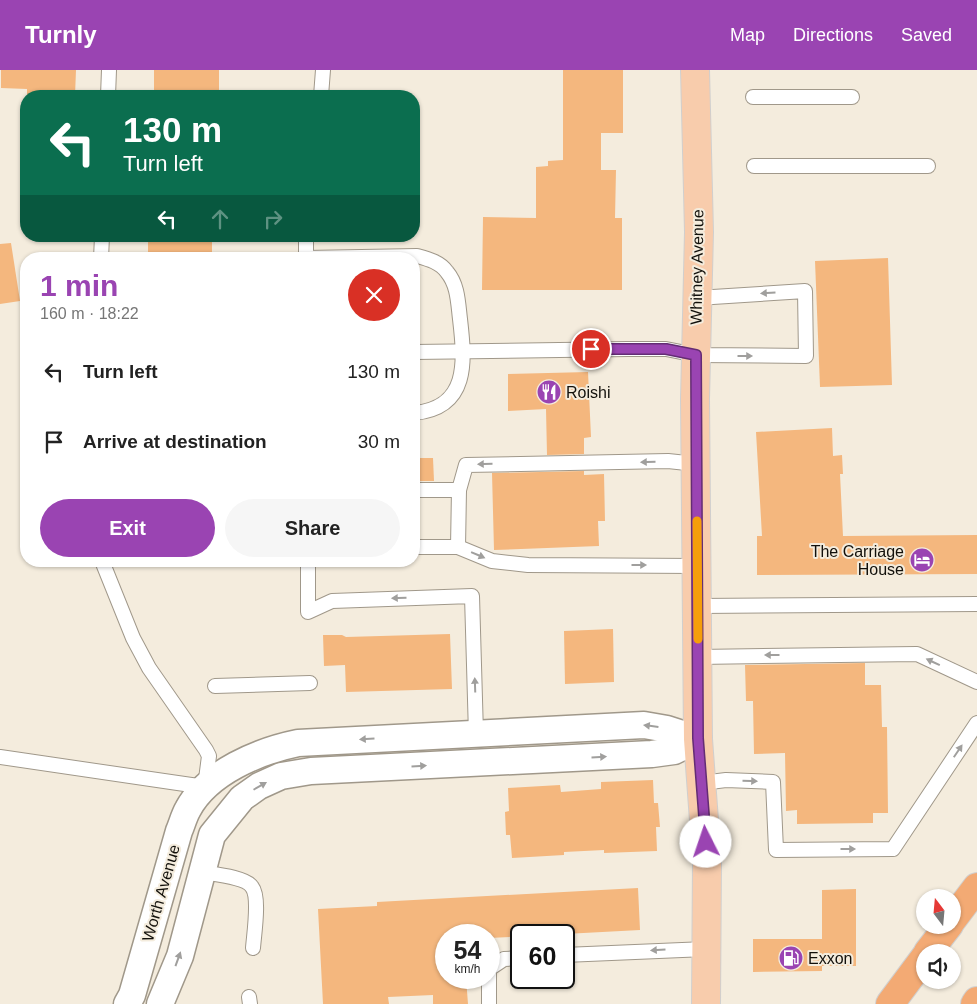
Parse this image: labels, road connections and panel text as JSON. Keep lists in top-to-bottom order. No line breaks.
{"streets":{"main road":["Whitney Avenue"],"street":["Worth Avenue"]},"crossings":[["Whitney Avenue","Worth Avenue"]],"places":{"restaurant":["Roishi"],"hotel":["The Carriage House"],"fuel station":["Exxon"]},"north":"top","page":{"header":"Turnly","nav":["Map","Directions","Saved"],"turn":["130 m","Turn left"],"heading":["1 min","160 m · 18:22"],"list":[{"name":"Turn left","value":"130 m"},{"name":"Arrive at destination","value":"30 m"}],"buttons":["Exit","Share"],"speed":"54 km/h","limit":"60"}}
